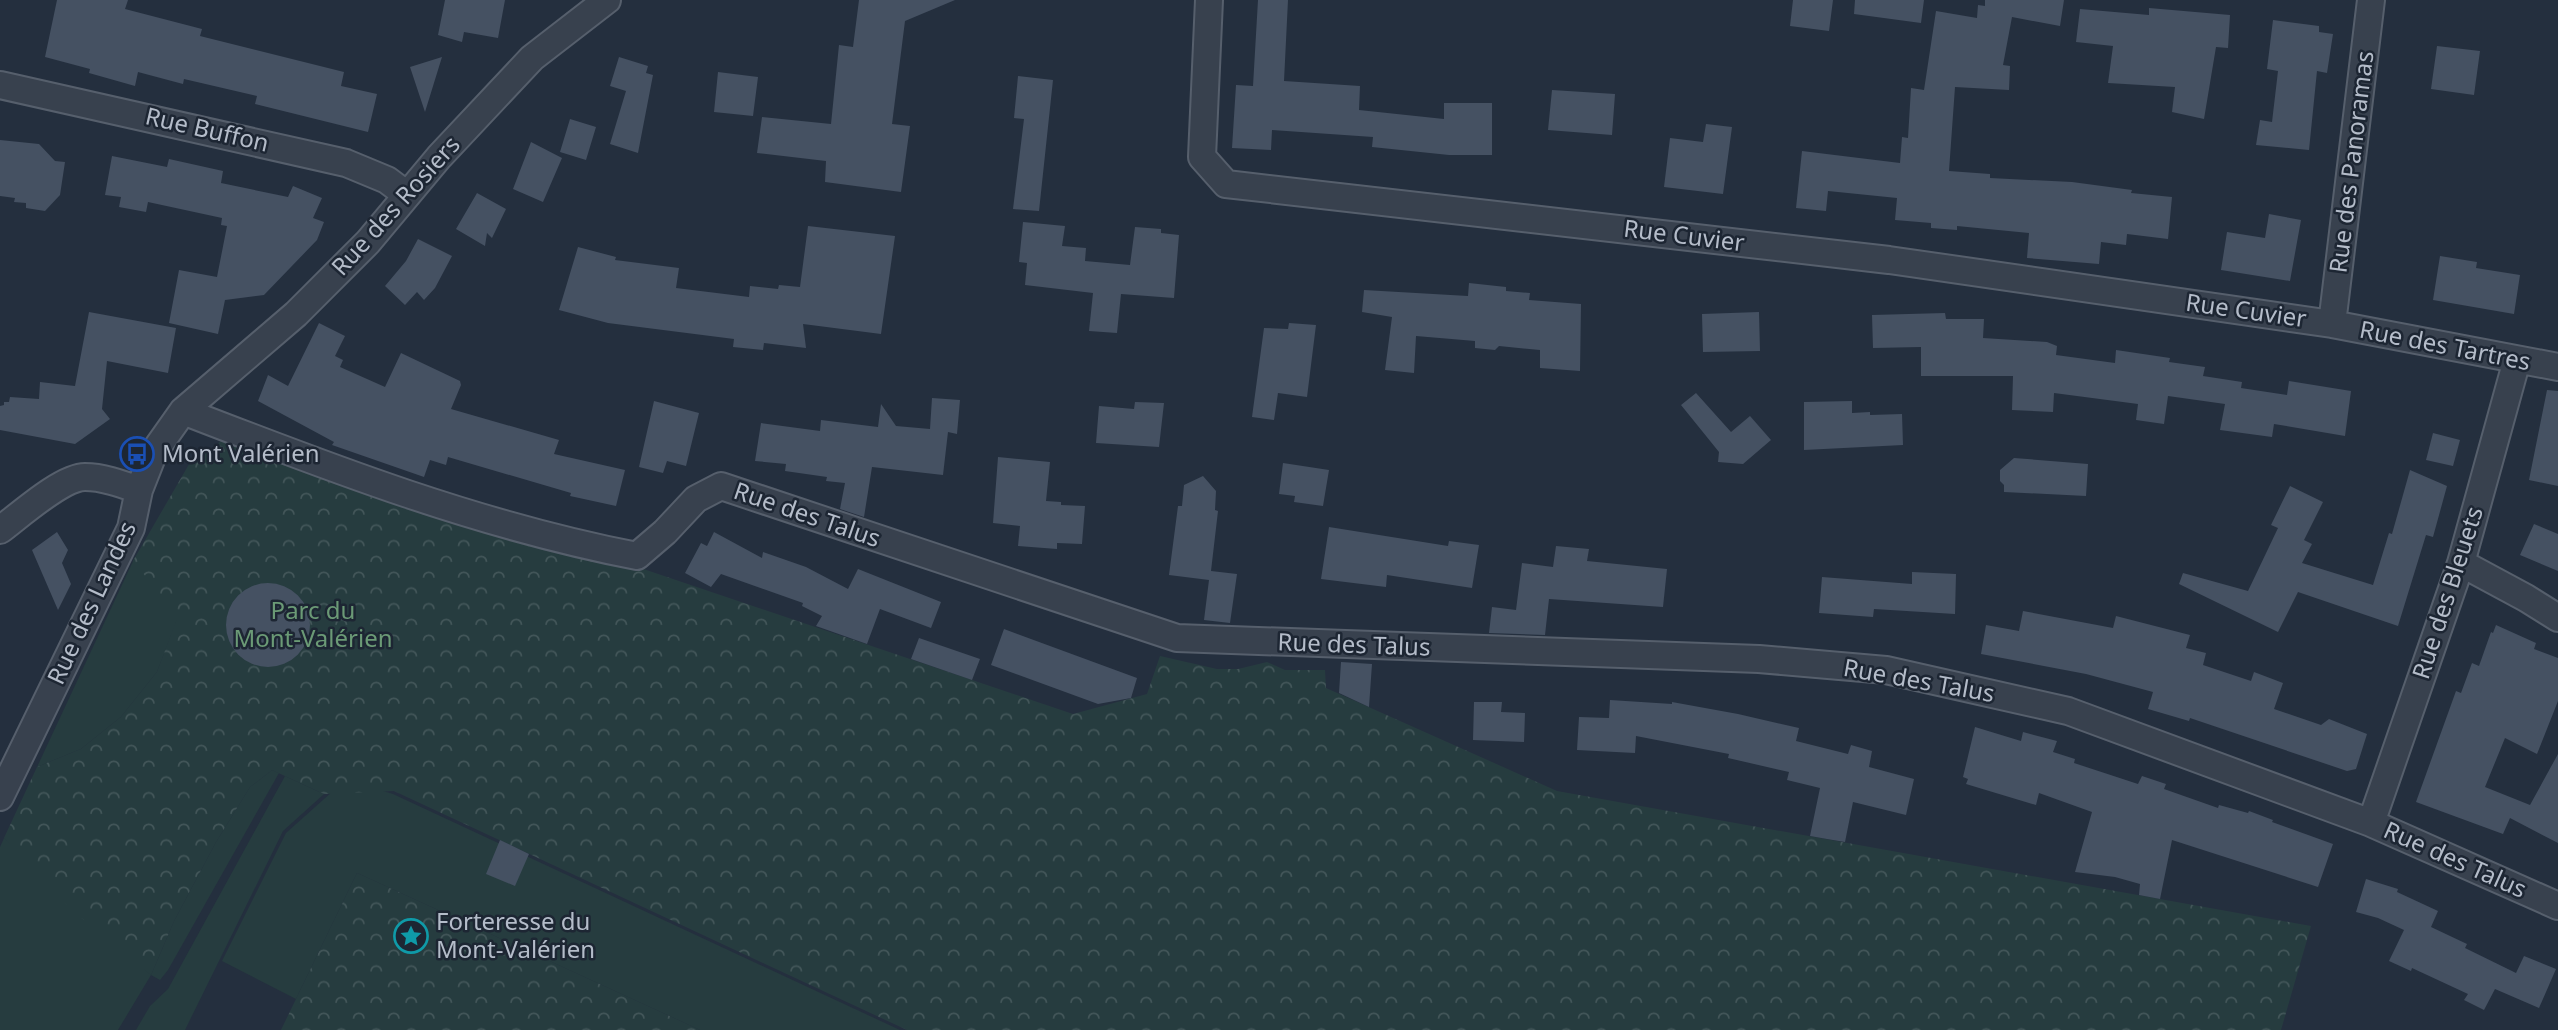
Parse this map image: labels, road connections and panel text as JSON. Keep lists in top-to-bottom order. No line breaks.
{"streets":{"street":["Rue Buffon","Rue des Panoramas","Rue des Rosiers","Rue Cuvier","Rue des Tartres","Rue des Talus","Rue des Bleuets","Rue des Landes"]},"crossings":[["Rue Buffon","Rue des Rosiers"],["Rue des Panoramas","Rue Cuvier"],["Rue des Panoramas","Rue des Tartres"],["Rue des Rosiers","Rue des Talus"],["Rue des Rosiers","Rue des Landes"],["Rue Cuvier","Rue des Tartres"],["Rue des Tartres","Rue des Bleuets"],["Rue des Talus","Rue des Bleuets"],["Rue des Talus","Rue des Landes"]],"parks":["Parc du Mont-Valérien"],"places":{"bus stop":["Mont Valérien"],"place":["Forteresse du Mont-Valérien"]}}
